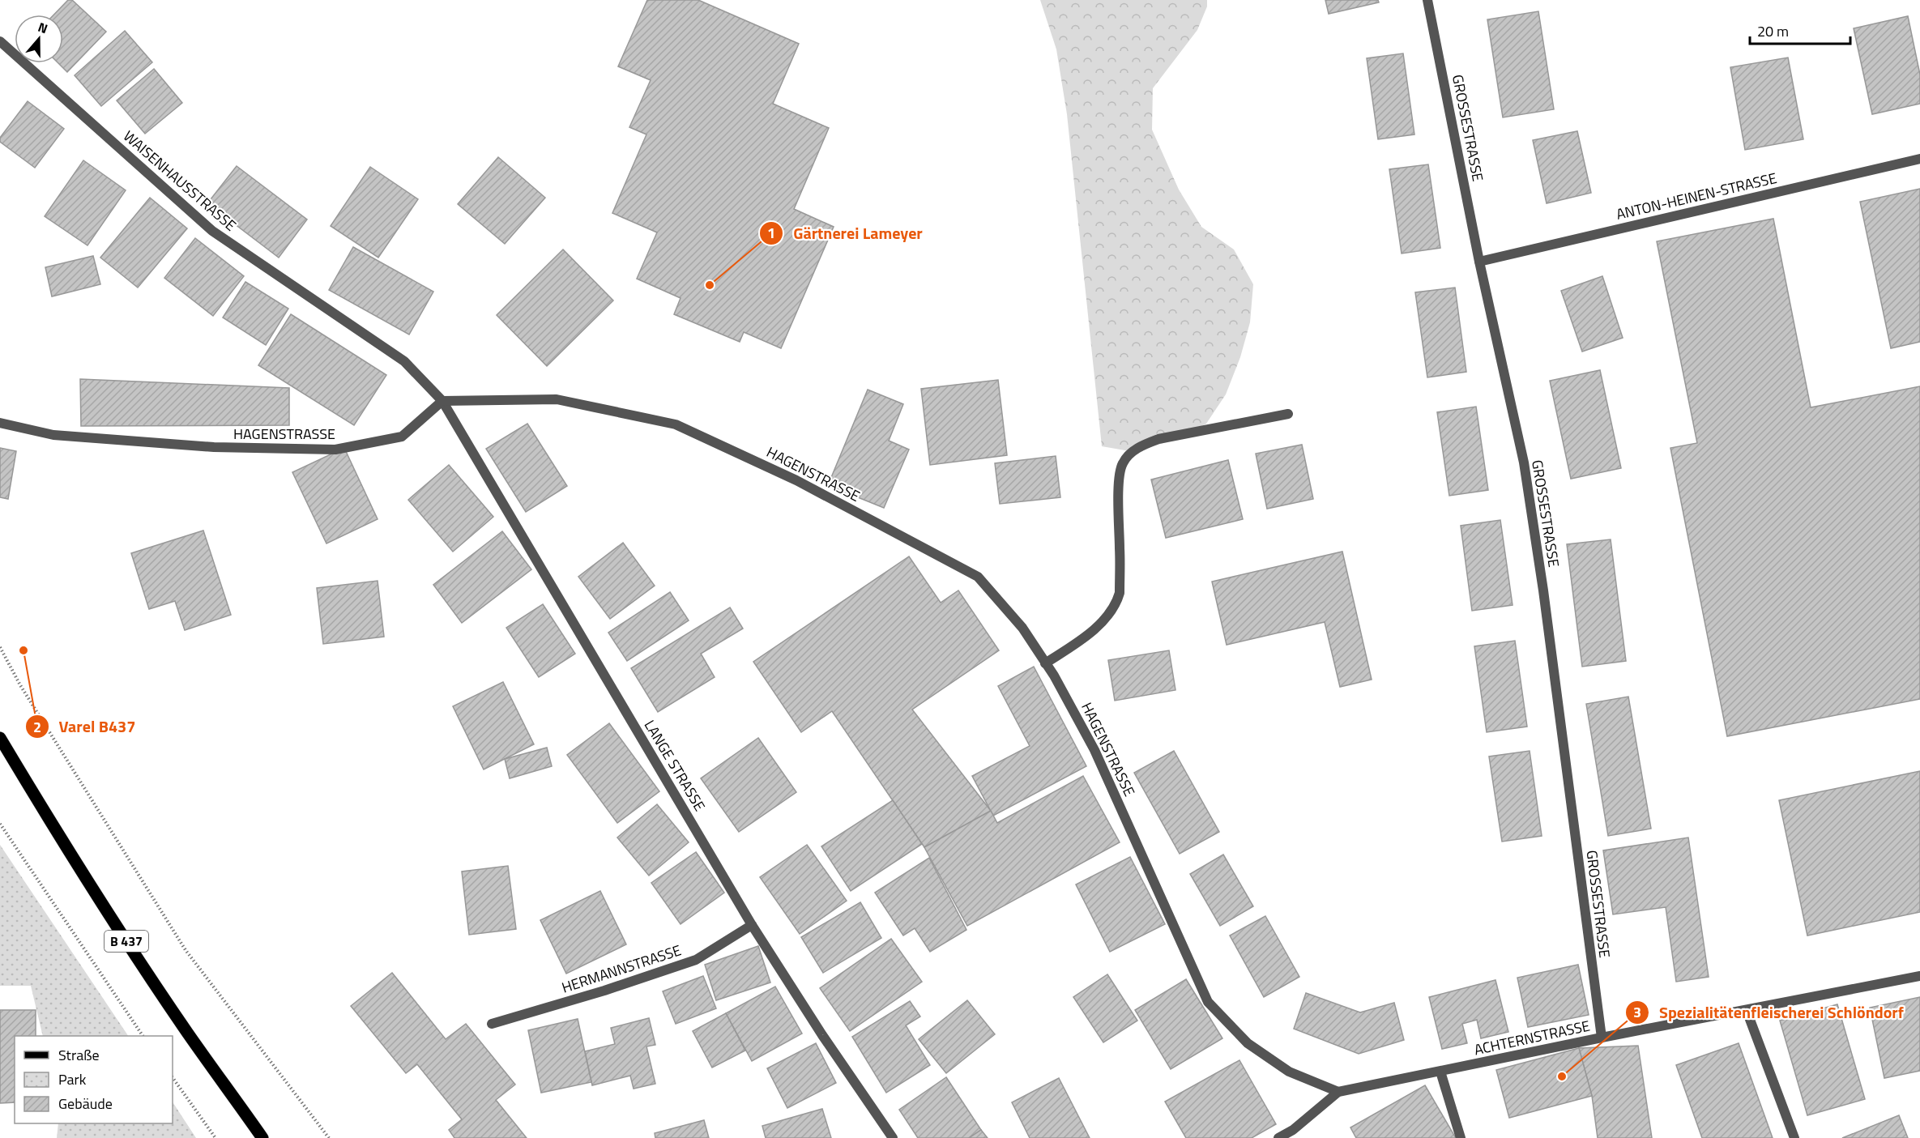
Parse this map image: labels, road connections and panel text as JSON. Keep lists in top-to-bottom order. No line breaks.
{"streets":{"main road":["B 437"],"street":["GROSSESTRASSE","WAISENHAUSSTRASSE","ANTON-HEINEN-STRASSE","HAGENSTRASSE","LANGE STRASSE","HERMANNSTRASSE","ACHTERNSTRASSE"]},"crossings":[["GROSSESTRASSE","ANTON-HEINEN-STRASSE"],["GROSSESTRASSE","ACHTERNSTRASSE"],["WAISENHAUSSTRASSE","HAGENSTRASSE"],["WAISENHAUSSTRASSE","LANGE STRASSE"],["HAGENSTRASSE","LANGE STRASSE"],["HAGENSTRASSE","ACHTERNSTRASSE"],["LANGE STRASSE","HERMANNSTRASSE"]],"places":["Gärtnerei Lameyer","Varel B437","Spezialitätenfleischerei Schlöndorf"],"legend":["Straße","Park","Gebäude"],"scale_bar":"20 m","north":"top"}
